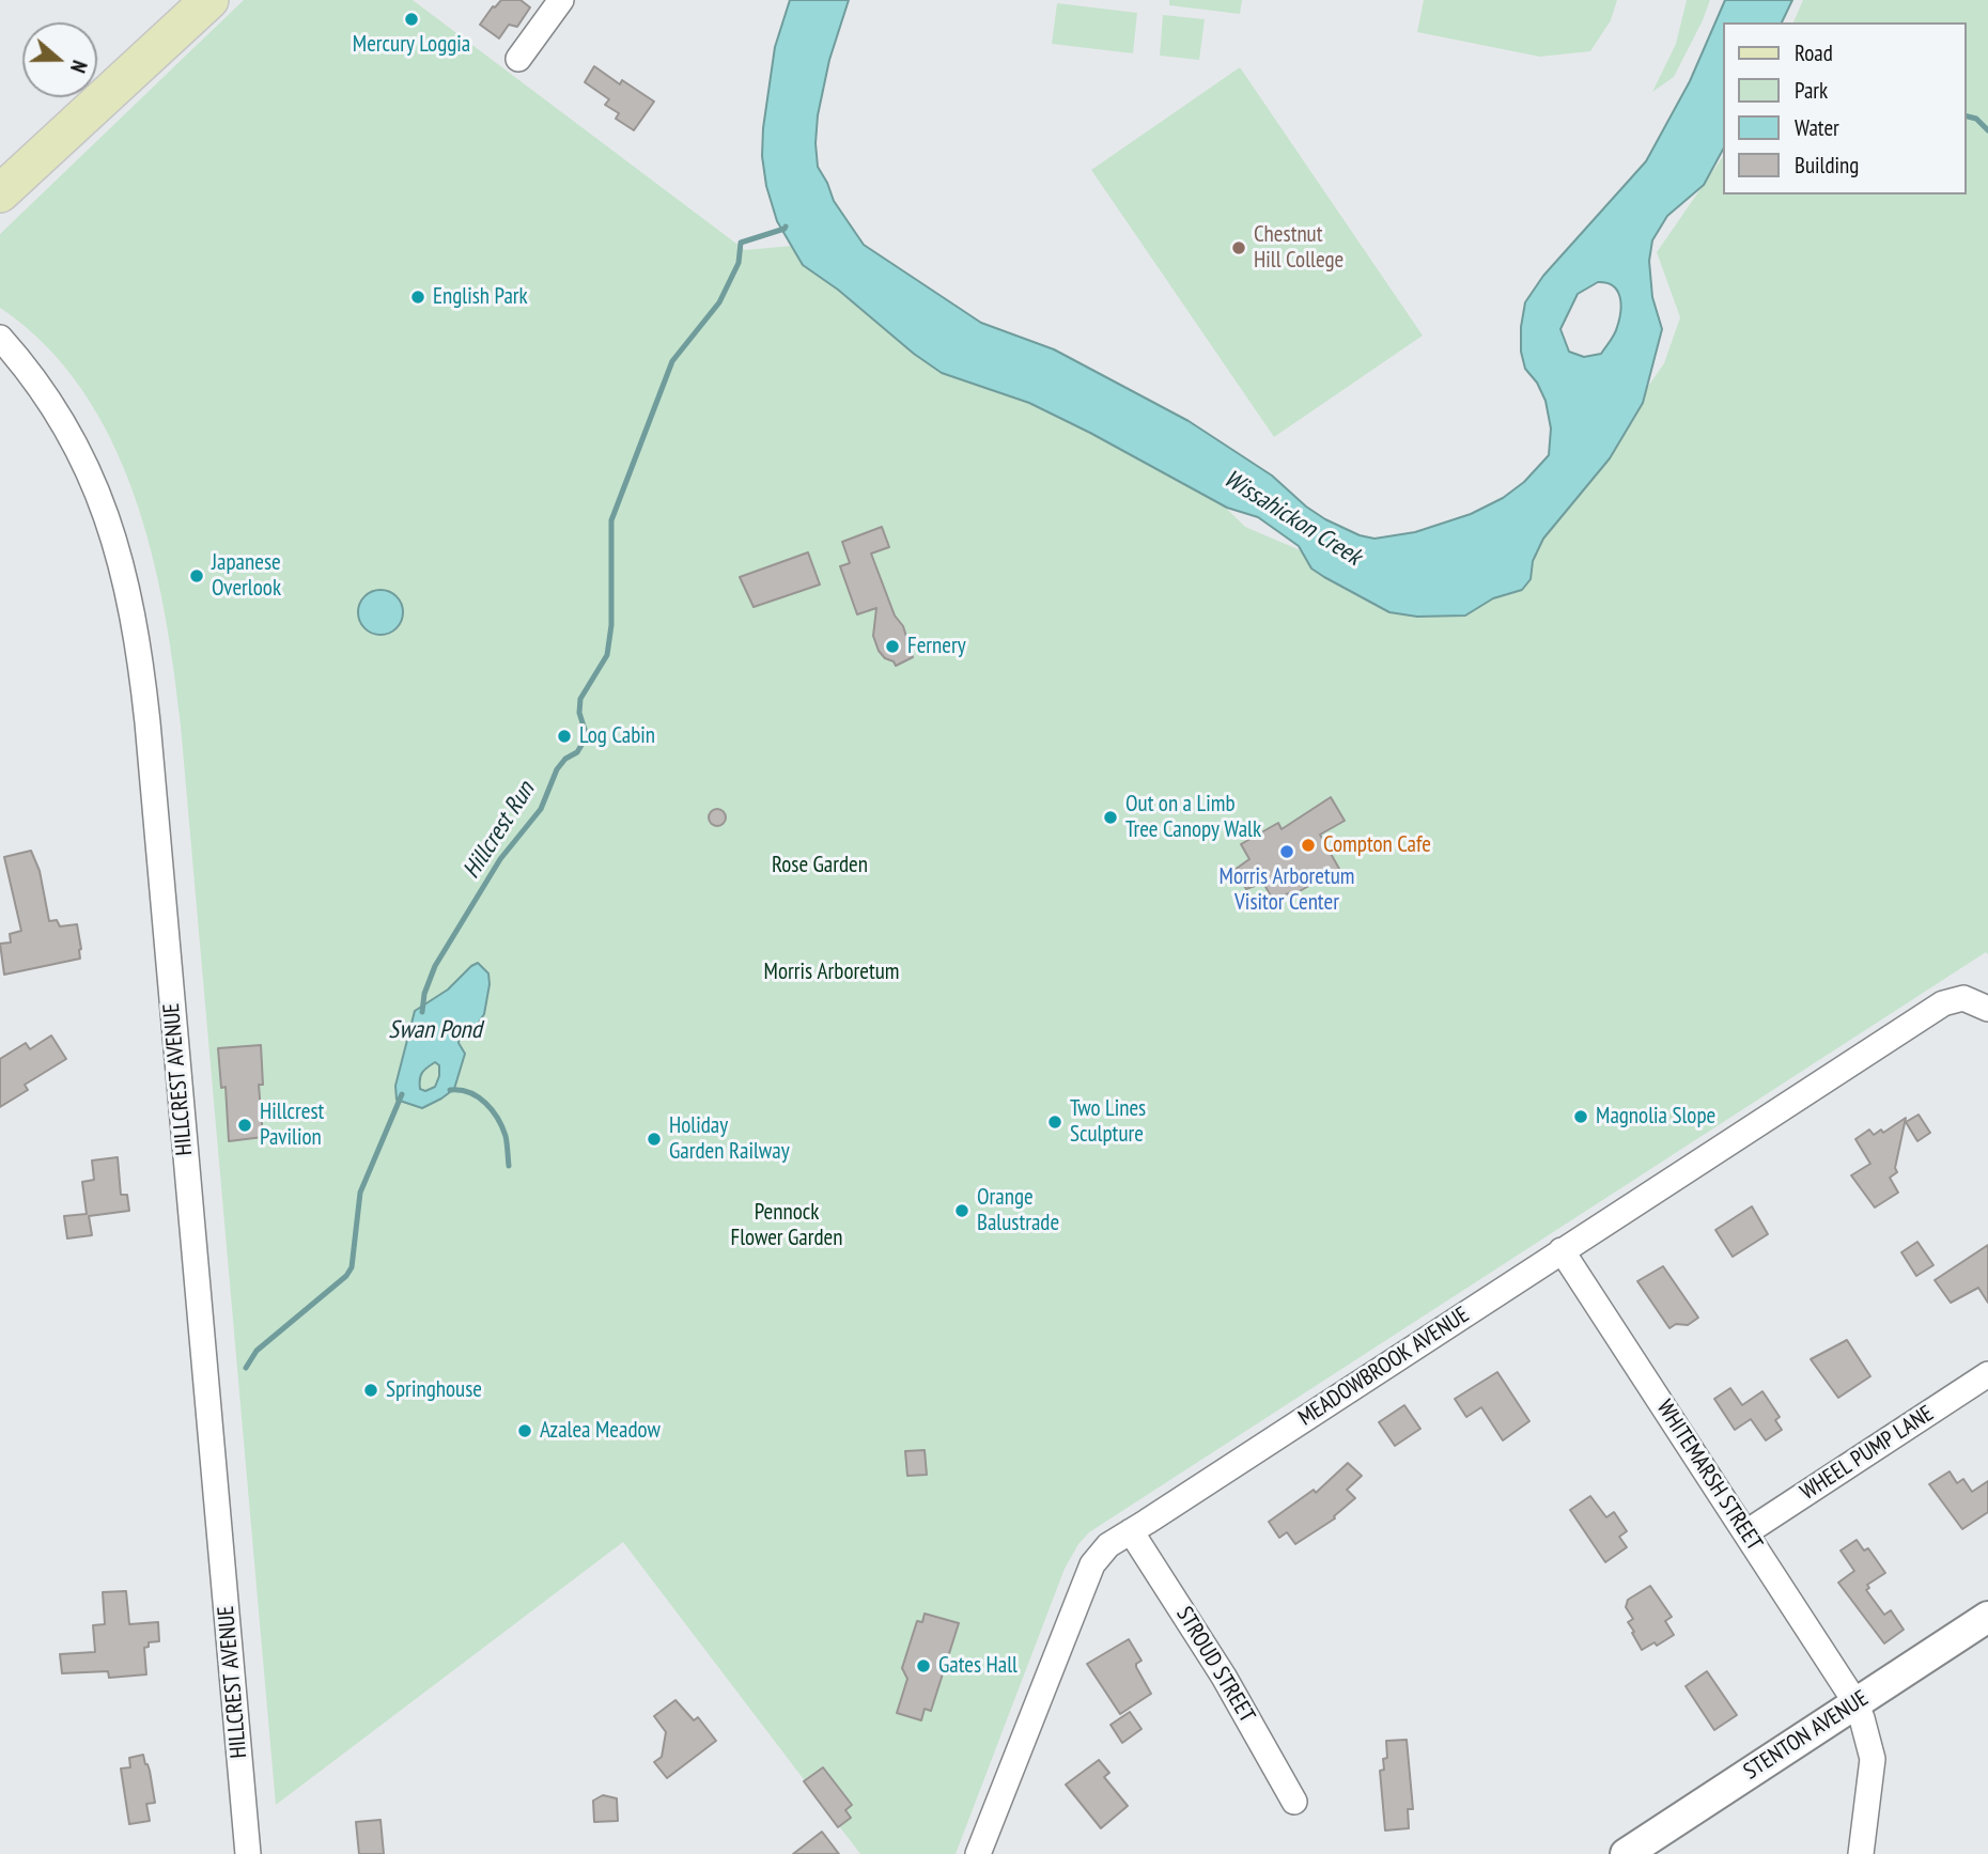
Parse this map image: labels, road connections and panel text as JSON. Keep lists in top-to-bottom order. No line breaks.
{"streets":{"street":["HILLCREST AVENUE","MEADOWBROOK AVENUE","WHEEL PUMP LANE","WHITEMARSH STREET","STROUD STREET","STENTON AVENUE"]},"crossings":[["MEADOWBROOK AVENUE","WHITEMARSH STREET"],["MEADOWBROOK AVENUE","STROUD STREET"],["WHEEL PUMP LANE","WHITEMARSH STREET"],["WHITEMARSH STREET","STENTON AVENUE"]],"water":["Wissahickon Creek","Hillcrest Run","Swan Pond"],"parks":["Rose Garden","Morris Arboretum","Pennock Flower Garden"],"places":["Mercury Loggia","Chestnut Hill College","English Park","Japanese Overlook","Fernery","Log Cabin","Out on a Limb Tree Canopy Walk","Compton Cafe","Morris Arboretum Visitor Center","Magnolia Slope","Two Lines Sculpture","Hillcrest Pavilion","Holiday Garden Railway","Orange Balustrade","Springhouse","Azalea Meadow","Gates Hall"],"legend":["Road","Park","Water","Building"],"north":"right"}
